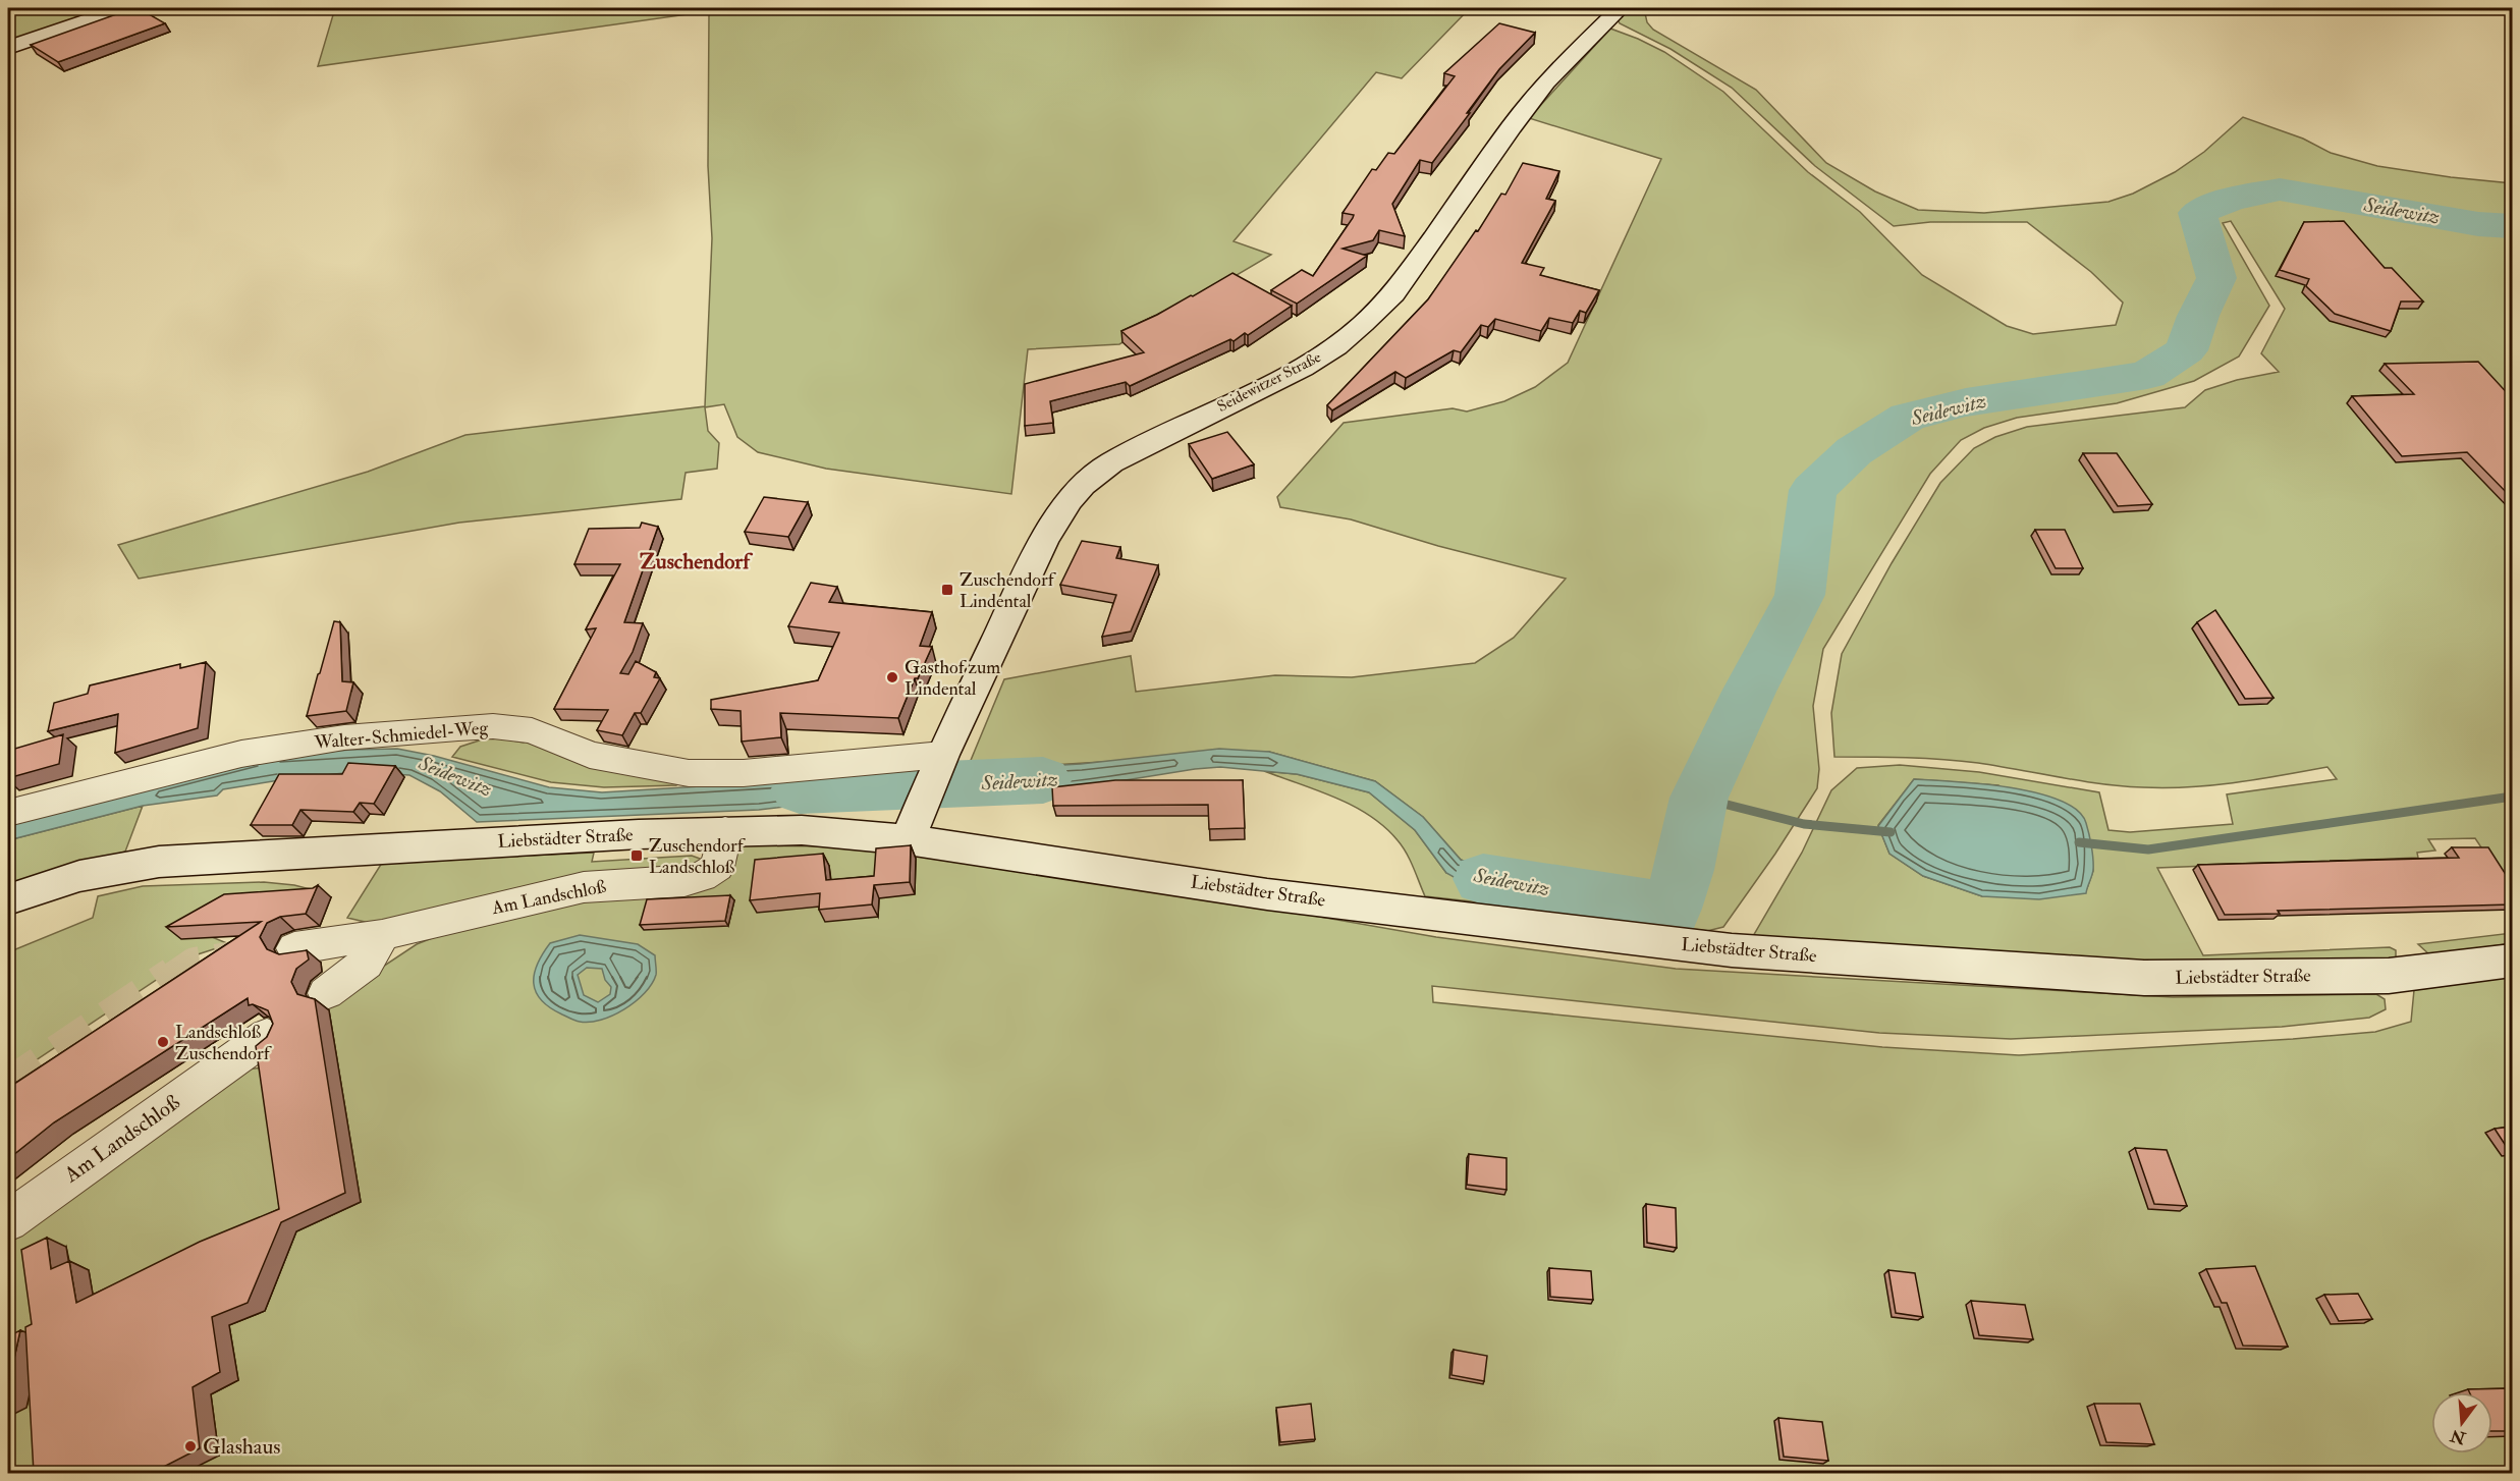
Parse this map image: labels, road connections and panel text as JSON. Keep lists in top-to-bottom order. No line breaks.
{"streets":{"main road":["Seidewitzer Straße","Liebstädter Straße"],"street":["Walter-Schmiedel-Weg","Am Landschloß"]},"crossings":[["Seidewitzer Straße","Walter-Schmiedel-Weg"],["Seidewitzer Straße","Liebstädter Straße"],["Liebstädter Straße","Am Landschloß"]],"districts":["Zuschendorf"],"water":["Seidewitz"],"places":{"transit":["Zuschendorf Lindental","Zuschendorf Landschloß"],"other":["Gasthof zum Lindental","Landschloß Zuschendorf","Glashaus"]},"north":"bottom"}
